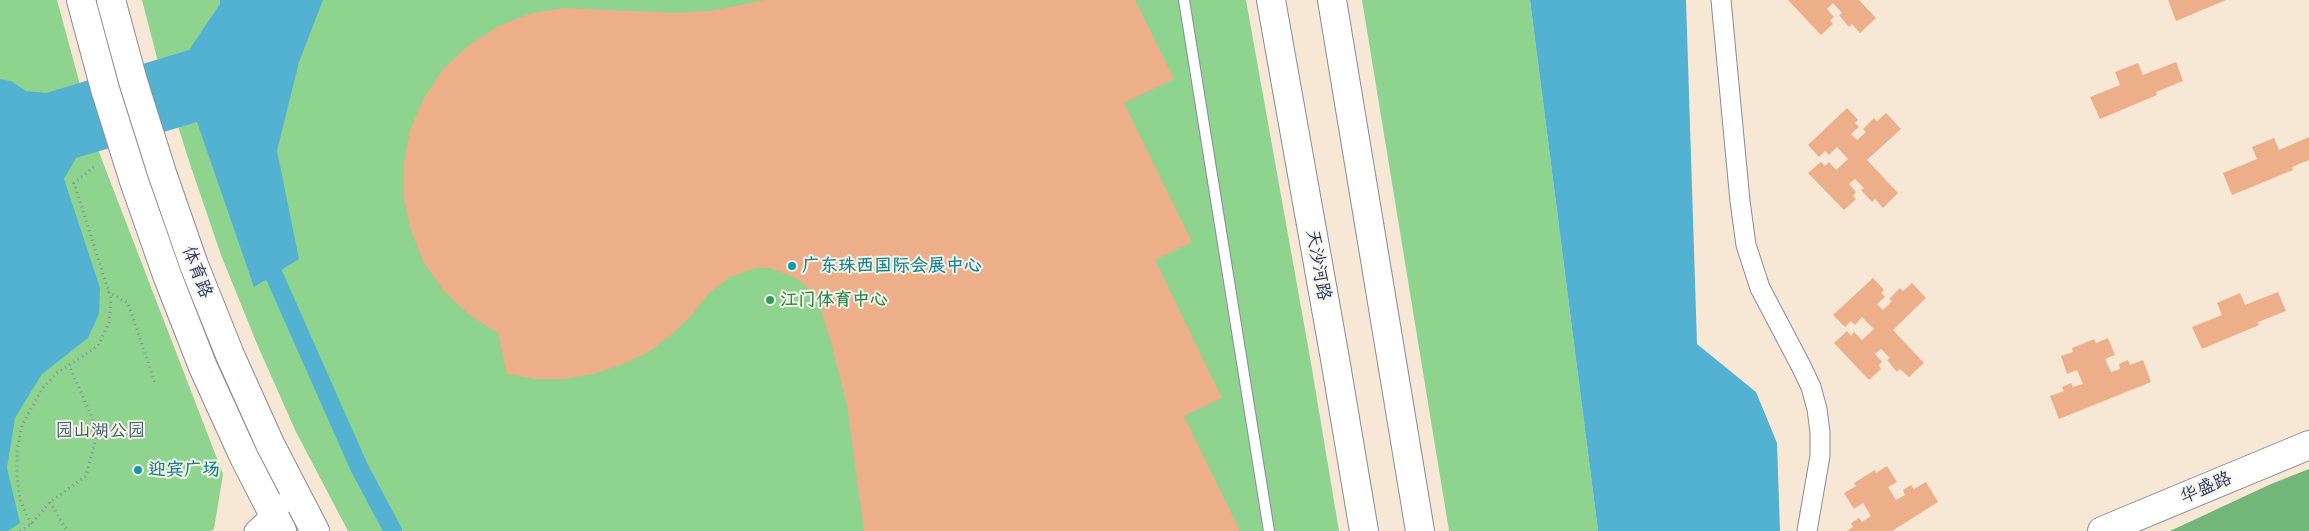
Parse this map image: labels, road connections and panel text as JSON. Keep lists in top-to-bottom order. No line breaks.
{"streets":{"main road":["天沙河路","体育路","华盛路"]},"parks":["园山湖公园"],"places":["广东珠西国际会展中心","江门体育中心","迎宾广场"]}
